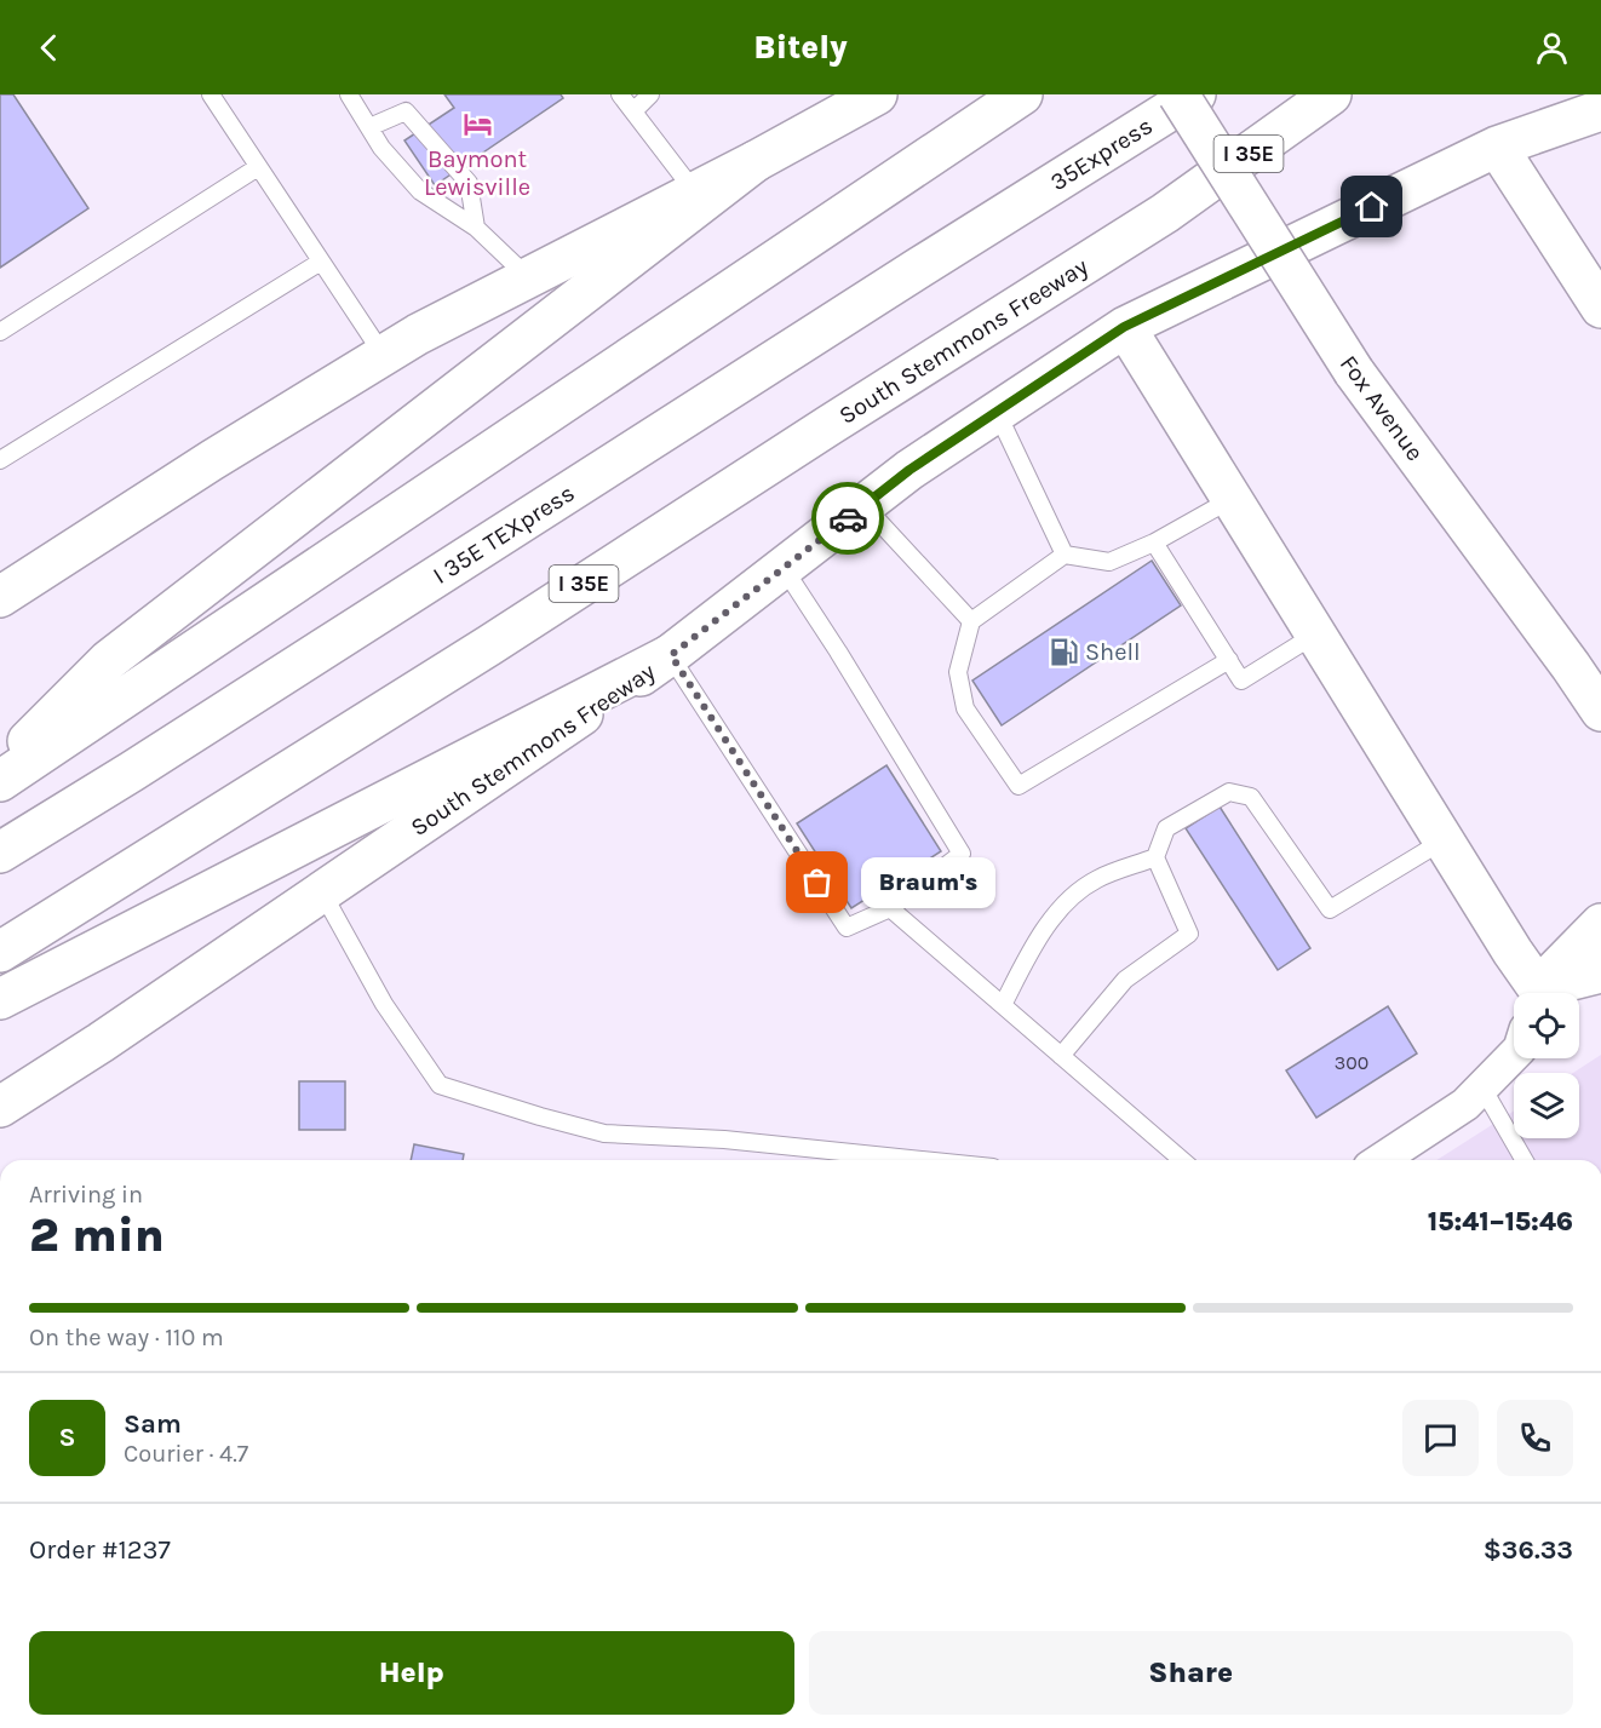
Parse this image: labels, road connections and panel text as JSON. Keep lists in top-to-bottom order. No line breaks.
{"streets":{"main road":["35Express","I 35E","South Stemmons Freeway","Fox Avenue","I 35E TEXpress"]},"crossings":[["35Express","I 35E TEXpress"]],"places":{"hotel":["Baymont Lewisville"],"fuel station":["Shell"],"other":["Braum's"]},"house_numbers":["300"],"page":{"header":"Bitely","bubble":"Braum's","heading":["2 min","Arriving in","15:41–15:46"],"panel":["Sam","Courier · 4.7","Order #1237","$36.33"],"bar":"On the way · 110 m","round":"S","buttons":["Help","Share"]}}
